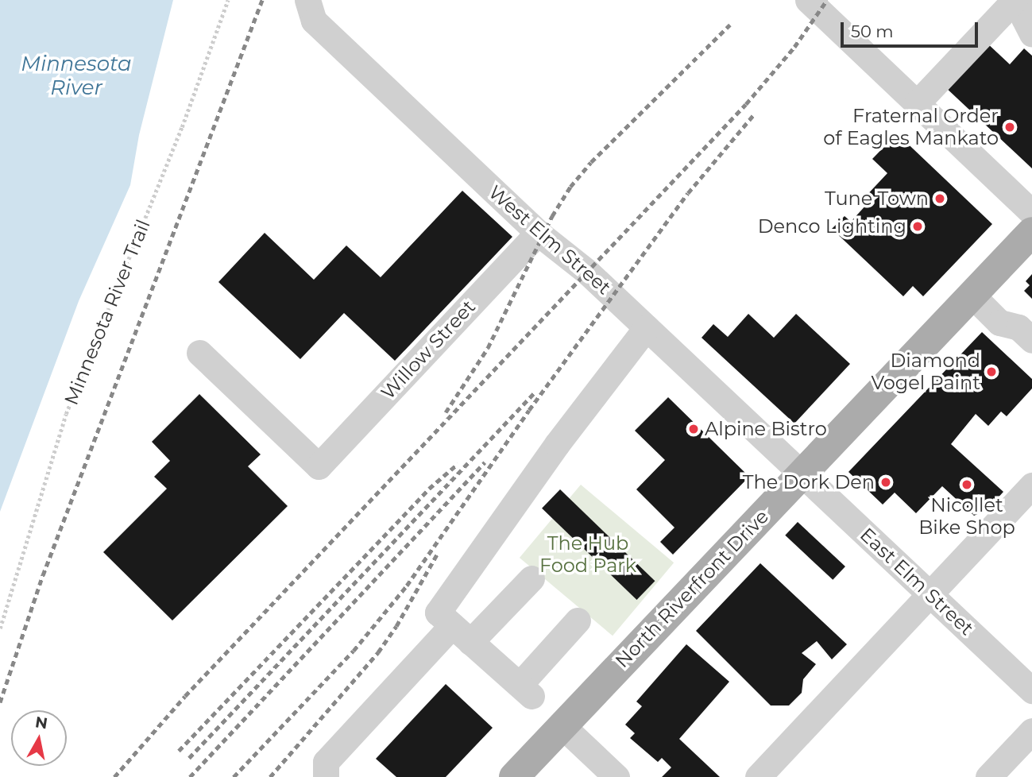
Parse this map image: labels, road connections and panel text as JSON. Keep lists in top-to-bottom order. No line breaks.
{"streets":{"main road":["North Riverfront Drive"],"street":["West Elm Street","Willow Street","East Elm Street"],"path":["Minnesota River Trail"]},"crossings":[["West Elm Street","Willow Street"],["West Elm Street","East Elm Street"],["West Elm Street","North Riverfront Drive"],["East Elm Street","North Riverfront Drive"]],"water":["Minnesota River"],"parks":["The Hub Food Park"],"places":["Fraternal Order of Eagles Mankato","Tune Town","Denco Lighting","Diamond Vogel Paint","Alpine Bistro","The Dork Den","Nicollet Bike Shop"],"scale_bar":"50 m","north":"top"}
